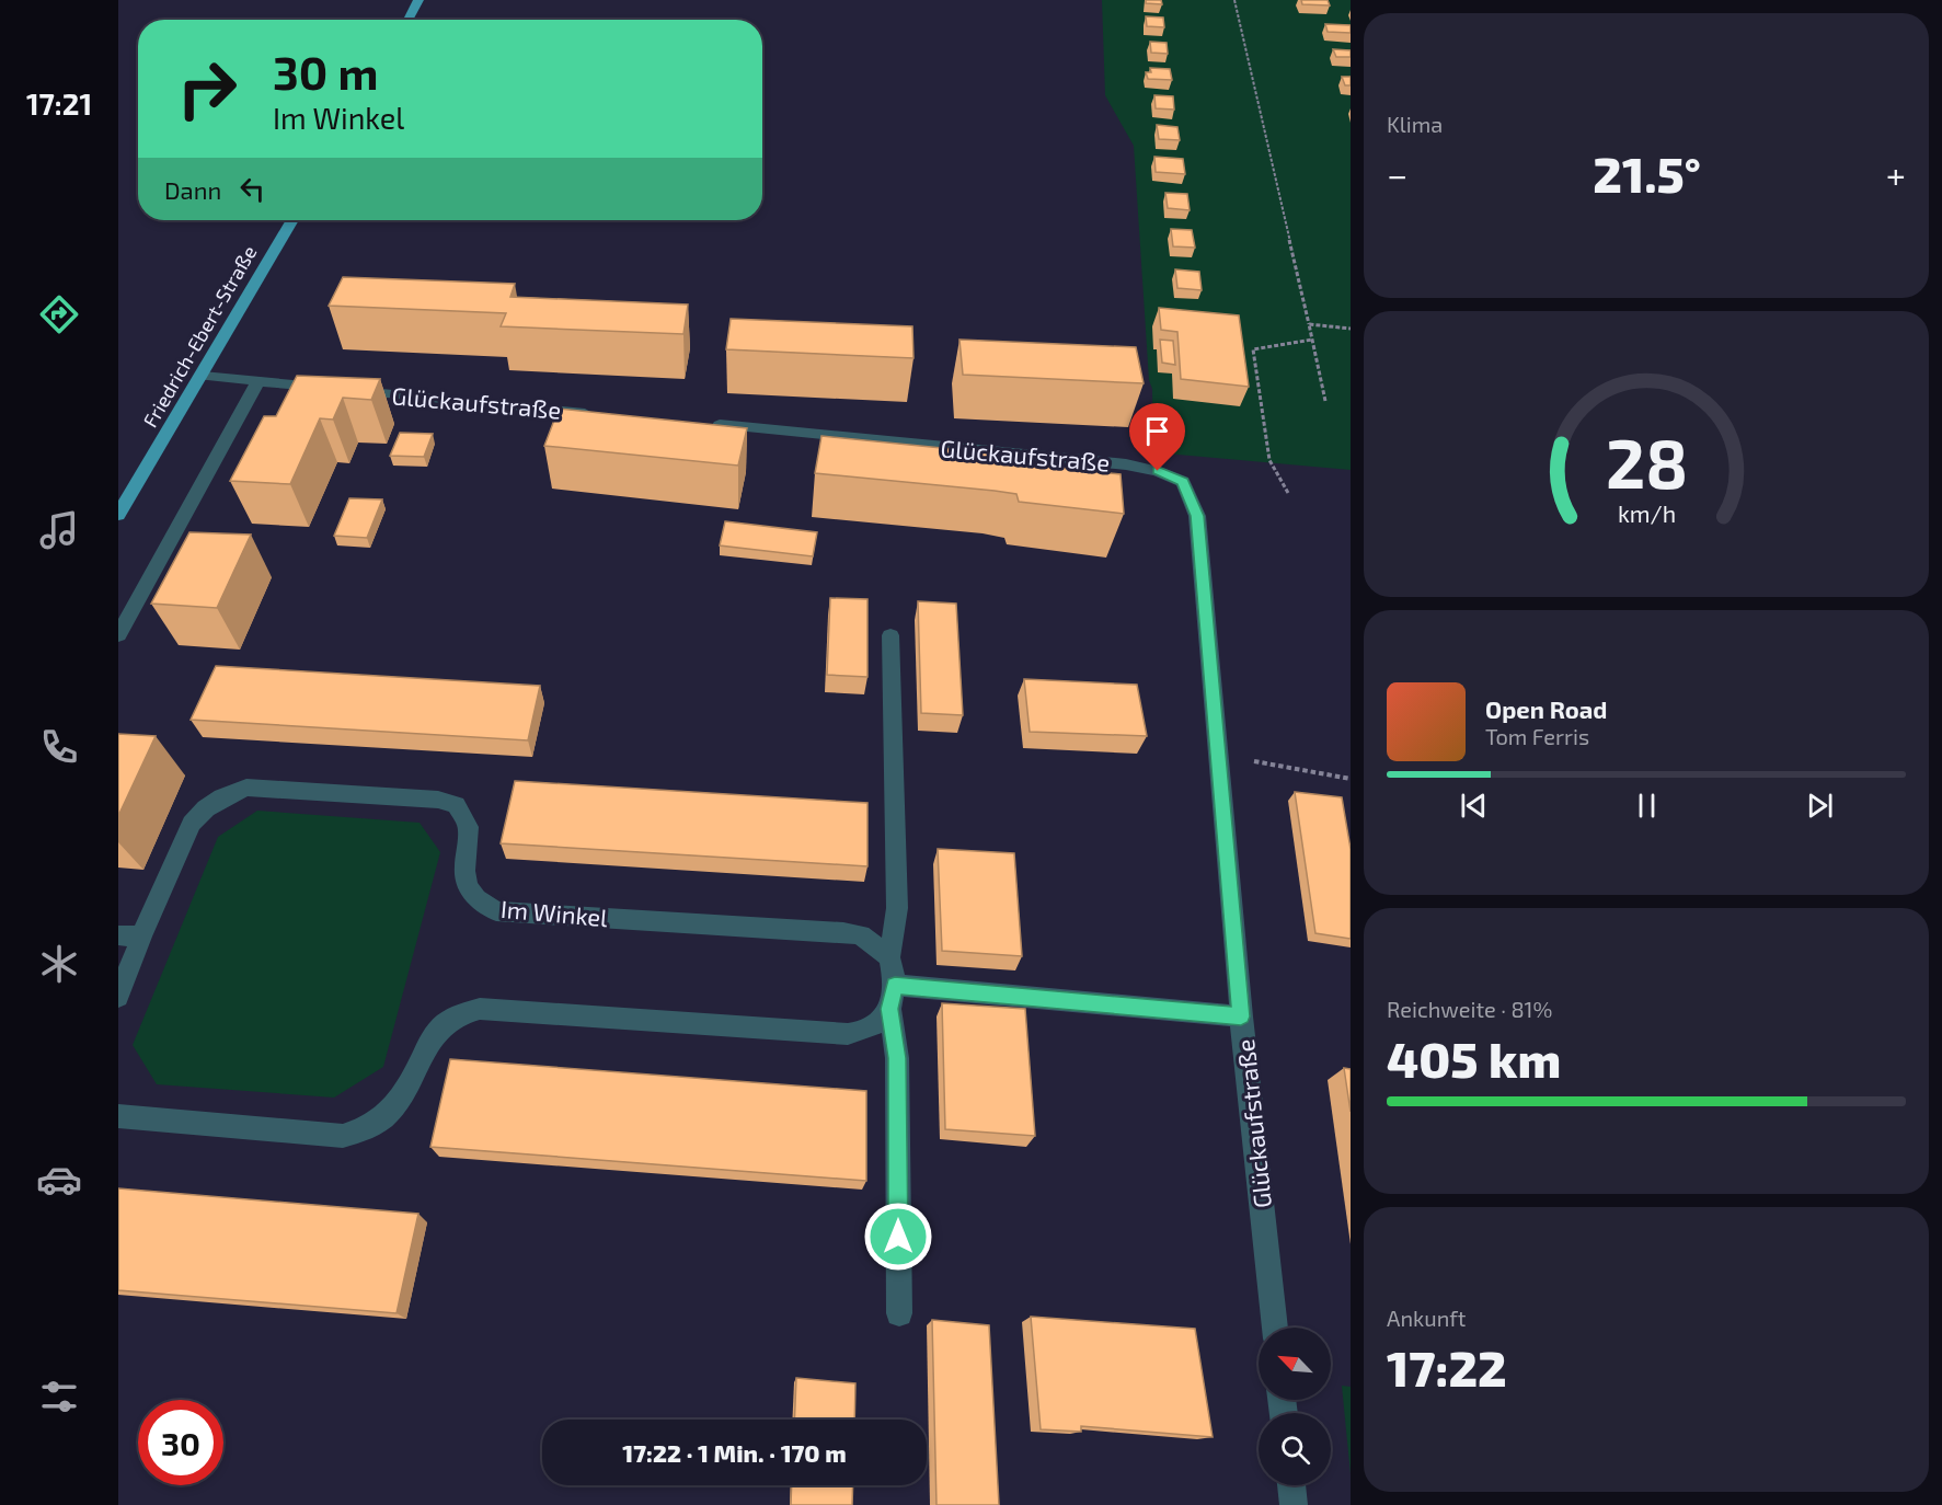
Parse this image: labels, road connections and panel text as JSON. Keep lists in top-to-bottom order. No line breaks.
{"streets":{"main road":["Friedrich-Ebert-Straße"],"street":["Glückaufstraße","Im Winkel"]},"crossings":[["Friedrich-Ebert-Straße","Glückaufstraße"]],"north":"top left","page":{"tabs":"17:21","tile":["Klima",["Reichweite · 81%","405 km"],["Ankunft","17:22"]],"turn":["30 m","Im Winkel"],"heat":["−","21.5°","+"],"then":"Dann","song":["Open Road","Tom Ferris"],"limit":"30","trip":"17:22 · 1 Min. · 170 m","gauge":["28","km/h"]}}
